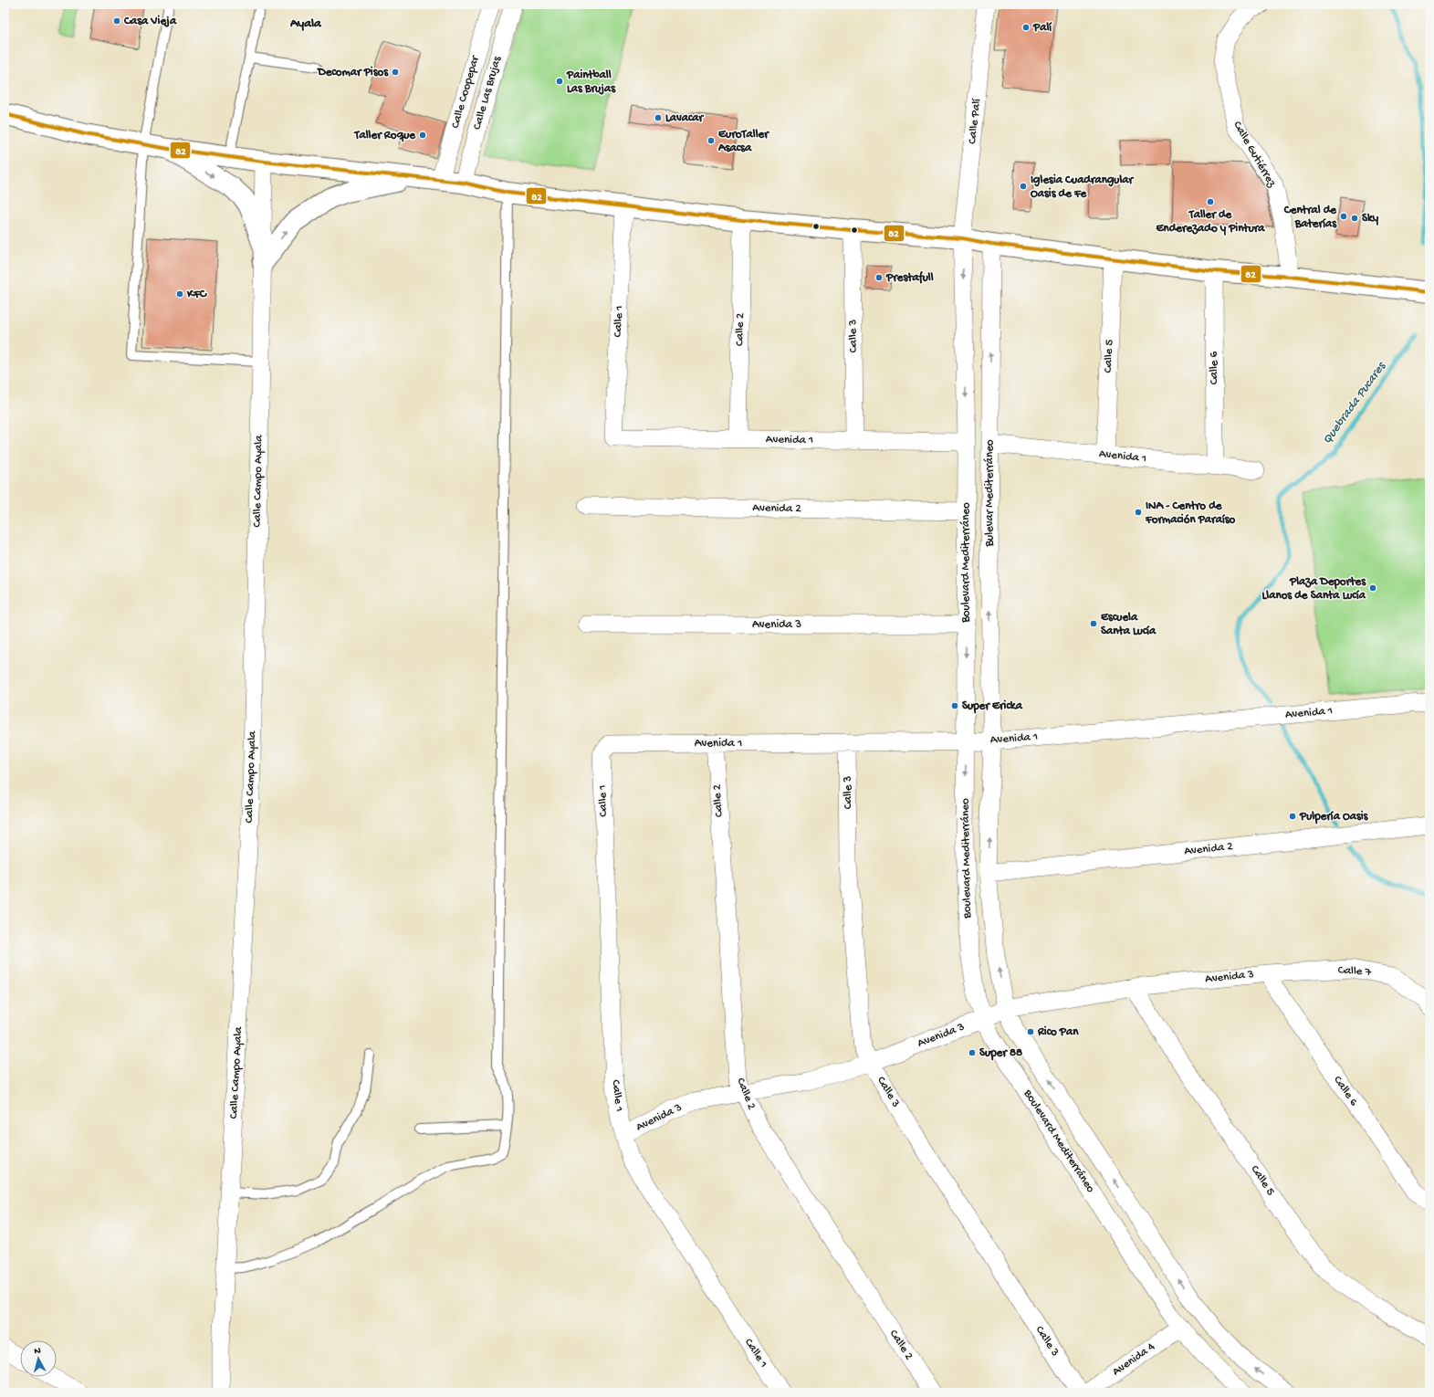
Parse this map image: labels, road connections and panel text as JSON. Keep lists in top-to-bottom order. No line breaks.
{"streets":{"street":["Calle Coopepar","Calle Las Brujas","Calle Palí","Calle Gutiérrez","Calle 1","Calle 2","Calle 3","Calle 5","Calle 6","Avenida 1","Calle Campo Ayala","Bulevar Mediterráneo","Avenida 2","Boulevard Mediterráneo","Avenida 3","Calle 7","Avenida 4"]},"crossings":[["Calle Palí","Boulevard Mediterráneo"],["Calle 1","Avenida 1"],["Calle 1","Avenida 3"],["Calle 2","Avenida 1"],["Calle 2","Avenida 3"],["Calle 3","Avenida 1"],["Calle 3","Avenida 3"],["Calle 5","Avenida 1"],["Calle 5","Avenida 3"],["Calle 6","Avenida 1"],["Calle 6","Avenida 3"],["Calle 6","Calle 7"],["Avenida 1","Bulevar Mediterráneo"],["Avenida 1","Boulevard Mediterráneo"],["Bulevar Mediterráneo","Boulevard Mediterráneo"],["Avenida 2","Boulevard Mediterráneo"],["Boulevard Mediterráneo","Avenida 3"],["Boulevard Mediterráneo","Avenida 4"],["Avenida 3","Calle 7"]],"one_way":["Bulevar Mediterráneo"],"districts":["Ayala"],"water":["Quebrada Pucares"],"places":["Casa Vieja","Palí","Decomar Pisos","Paintball Las Brujas","Lavacar","Taller Roque","EuroTaller Asacsa","Iglesia Cuadrangular Oasis de Fe","Taller de Enderezado y Pintura","Central de Baterías","Sky","Prestafull","KFC","INA - Centro de Formación Paraíso","Plaza Deportes Llanos de Santa Lucía","Escuela Santa Lucía","Super Ericka","Pulpería Oasis","Rico Pan","Super 88"],"lines":["transit line 82"],"north":"top"}
